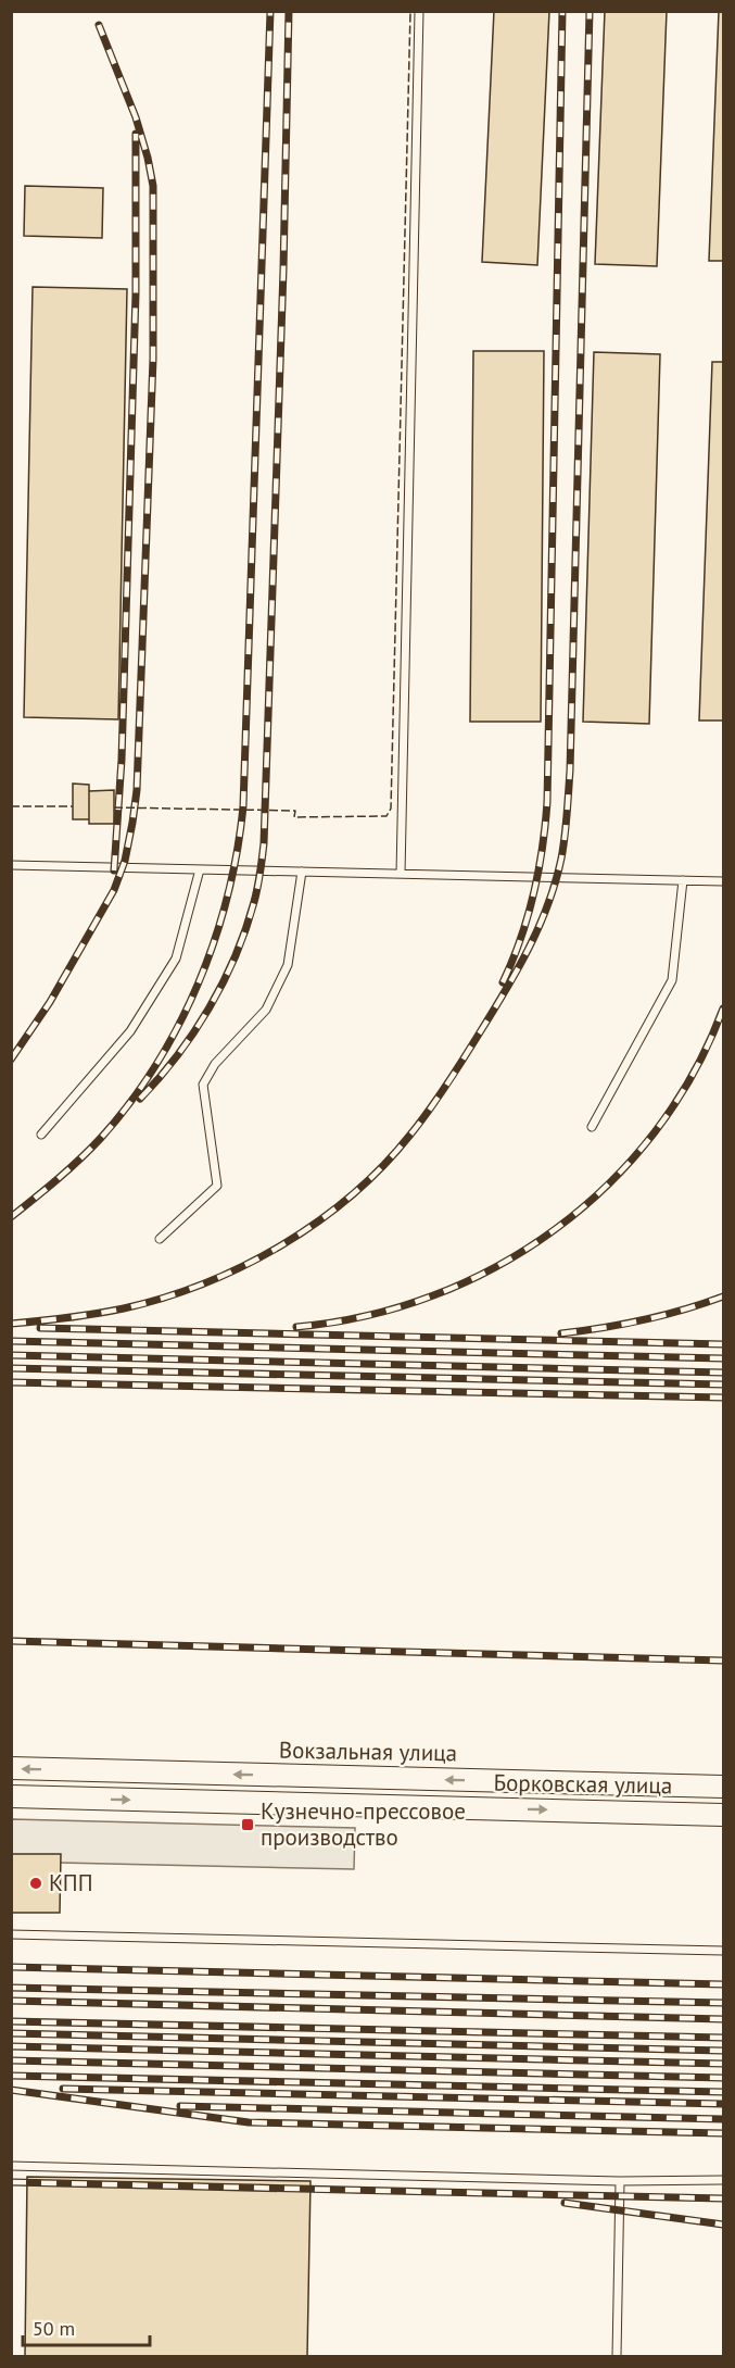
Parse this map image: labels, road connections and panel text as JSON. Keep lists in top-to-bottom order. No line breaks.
{"streets":{"main road":["Вокзальная улица","Борковская улица"]},"one_way":["Вокзальная улица","Борковская улица"],"places":{"transit":["Кузнечно-прессовое производство"],"other":["КПП"]},"scale_bar":"50 m"}
